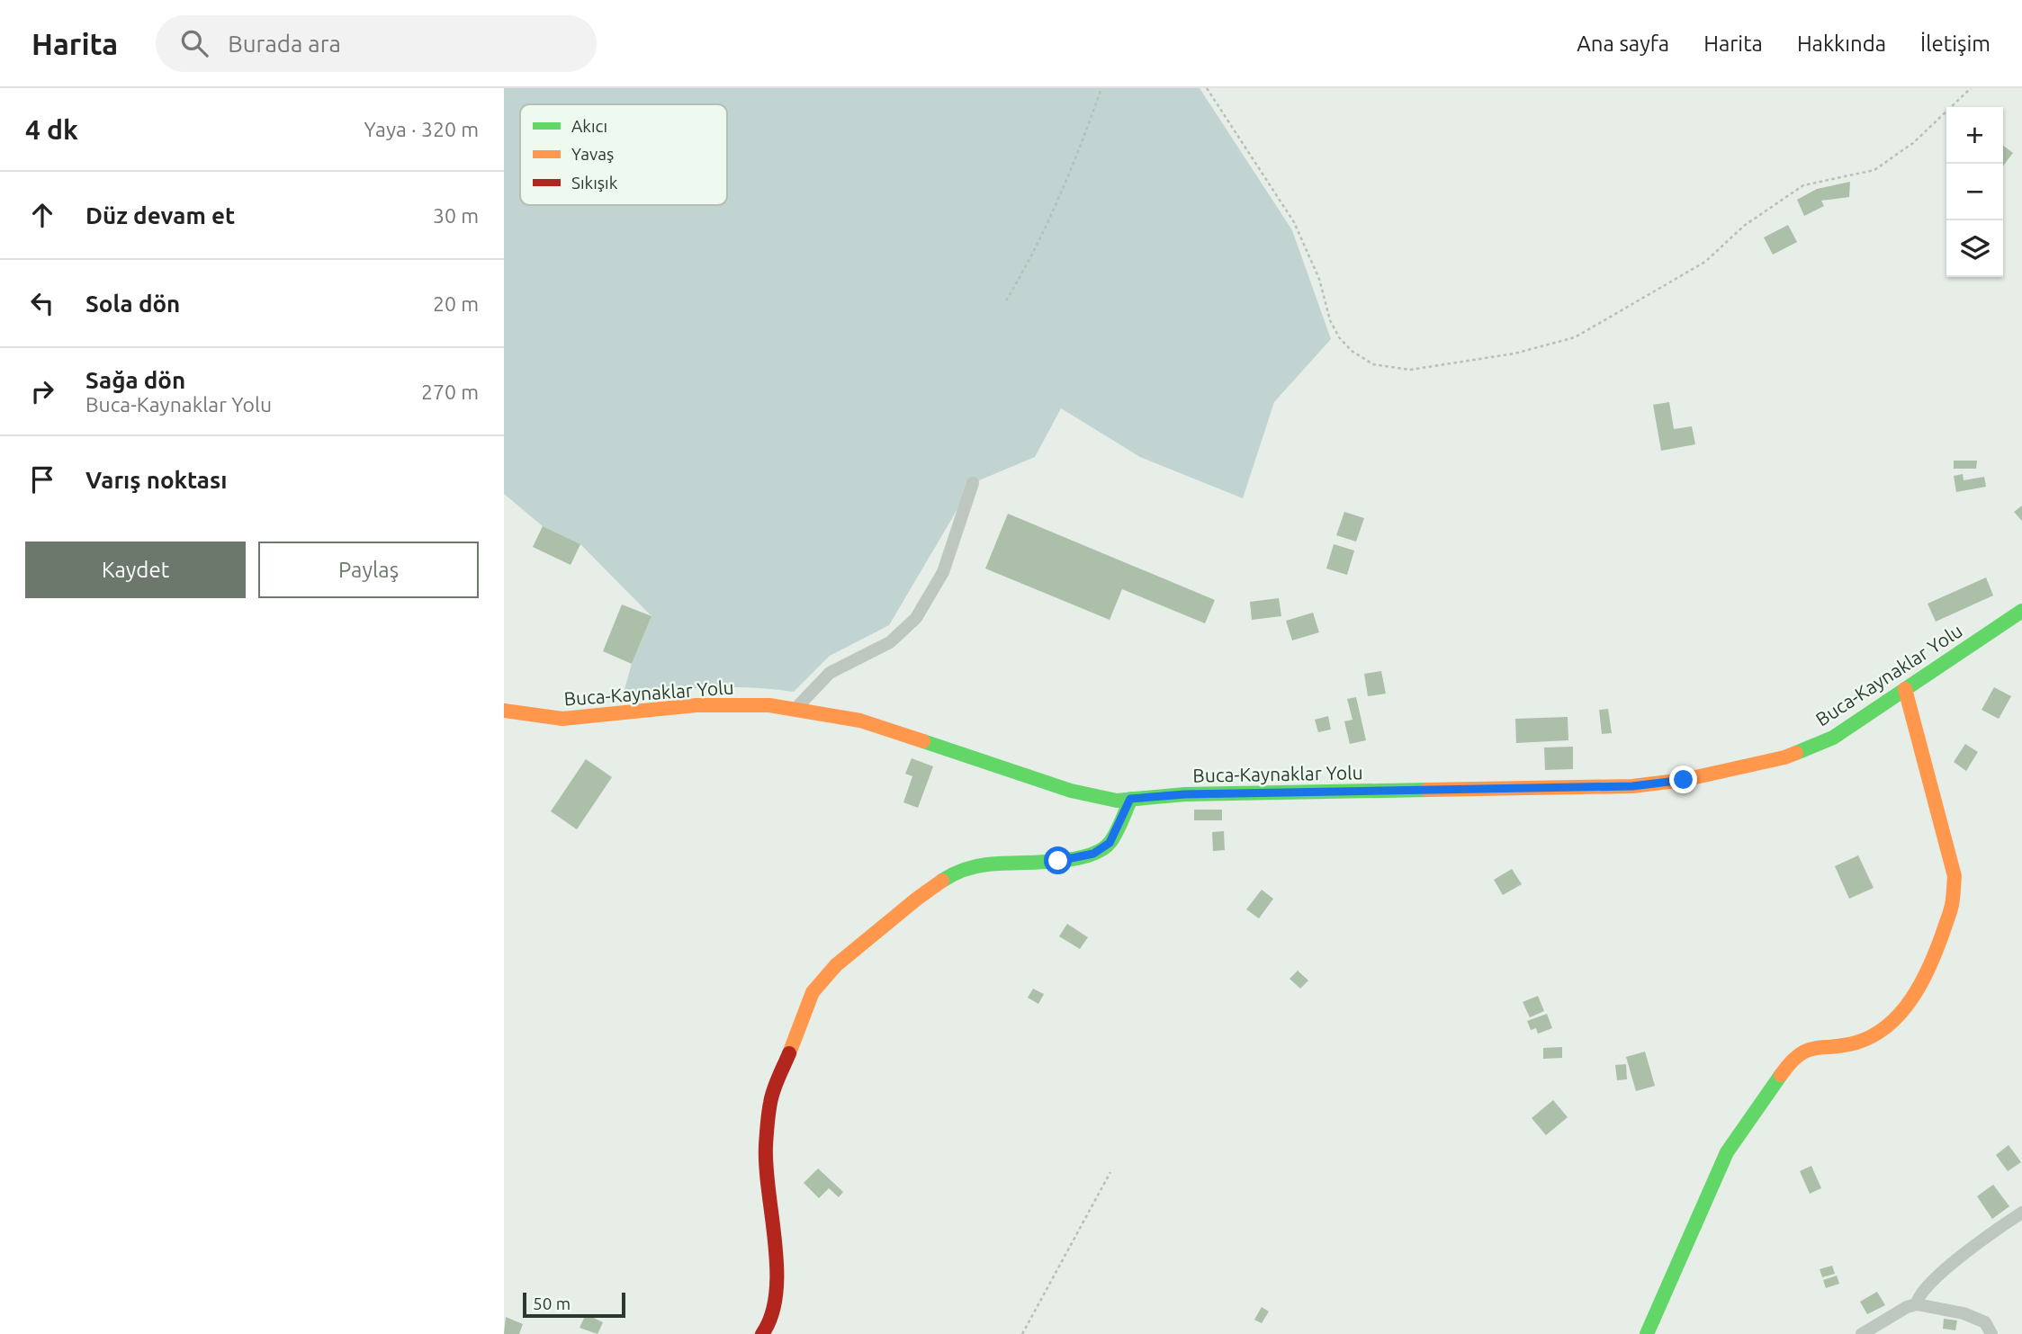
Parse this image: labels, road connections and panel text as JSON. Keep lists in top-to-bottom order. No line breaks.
{"streets":{"street":["Buca-Kaynaklar Yolu"]},"legend":["Akıcı","Yavaş","Sıkışık"],"scale_bar":"50 m","page":{"header":"Harita","search":"Burada ara","nav":["Ana sayfa","Harita","Hakkında","İletişim"],"heading":["4 dk","Yaya · 320 m"],"map_buttons":["+","−"],"list":[["Düz devam et","30 m"],["Sola dön","20 m"],["Sağa dön","Buca-Kaynaklar Yolu","270 m"],"Varış noktası"],"buttons":["Kaydet","Paylaş"],"scale":"50 m"}}
